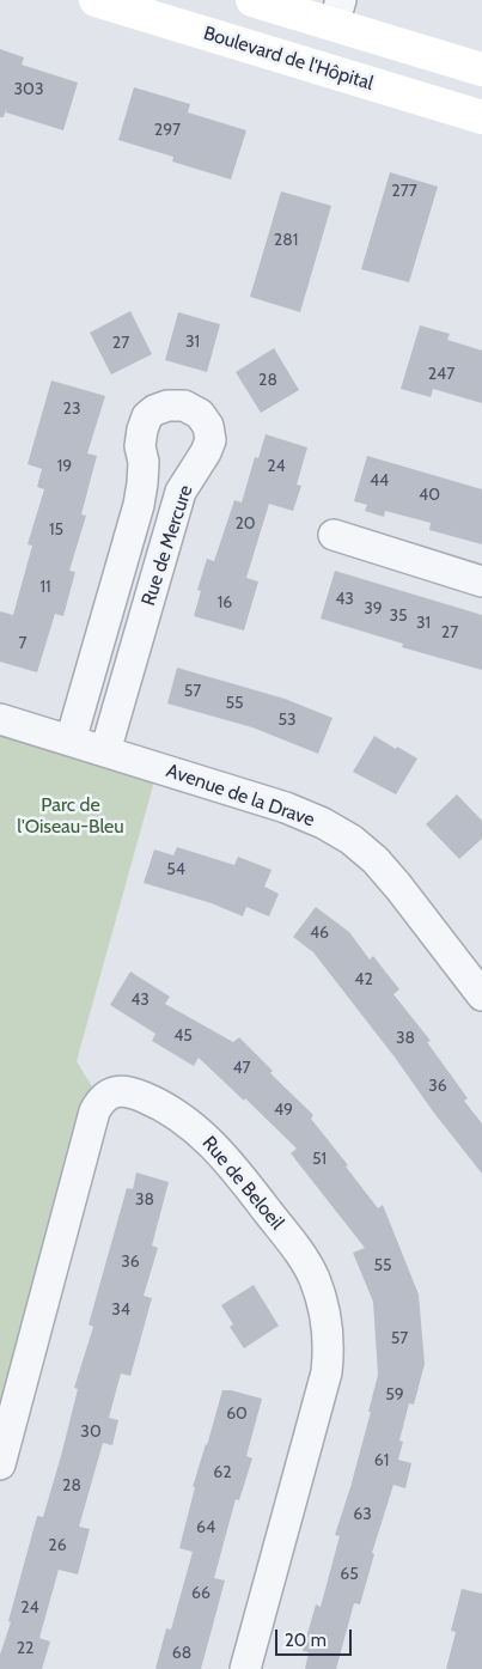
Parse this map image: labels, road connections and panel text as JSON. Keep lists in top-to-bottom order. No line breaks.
{"streets":{"main road":["Boulevard de l'Hôpital"],"street":["Rue de Mercure","Avenue de la Drave","Rue de Beloeil"]},"crossings":[["Rue de Mercure","Avenue de la Drave"]],"parks":["Parc de l'Oiseau-Bleu"],"house_numbers":["303","297","277","281","31","27","247","28","23","19","24","44","40","20","15","11","43","16","39","35","31","27","7","57","55","53","54","46","42","43","45","38","47","36","49","51","38","36","55","34","57","59","60","30","61","62","28","63","64","26","65","66","24","22","68"],"scale_bar":"20 m"}
